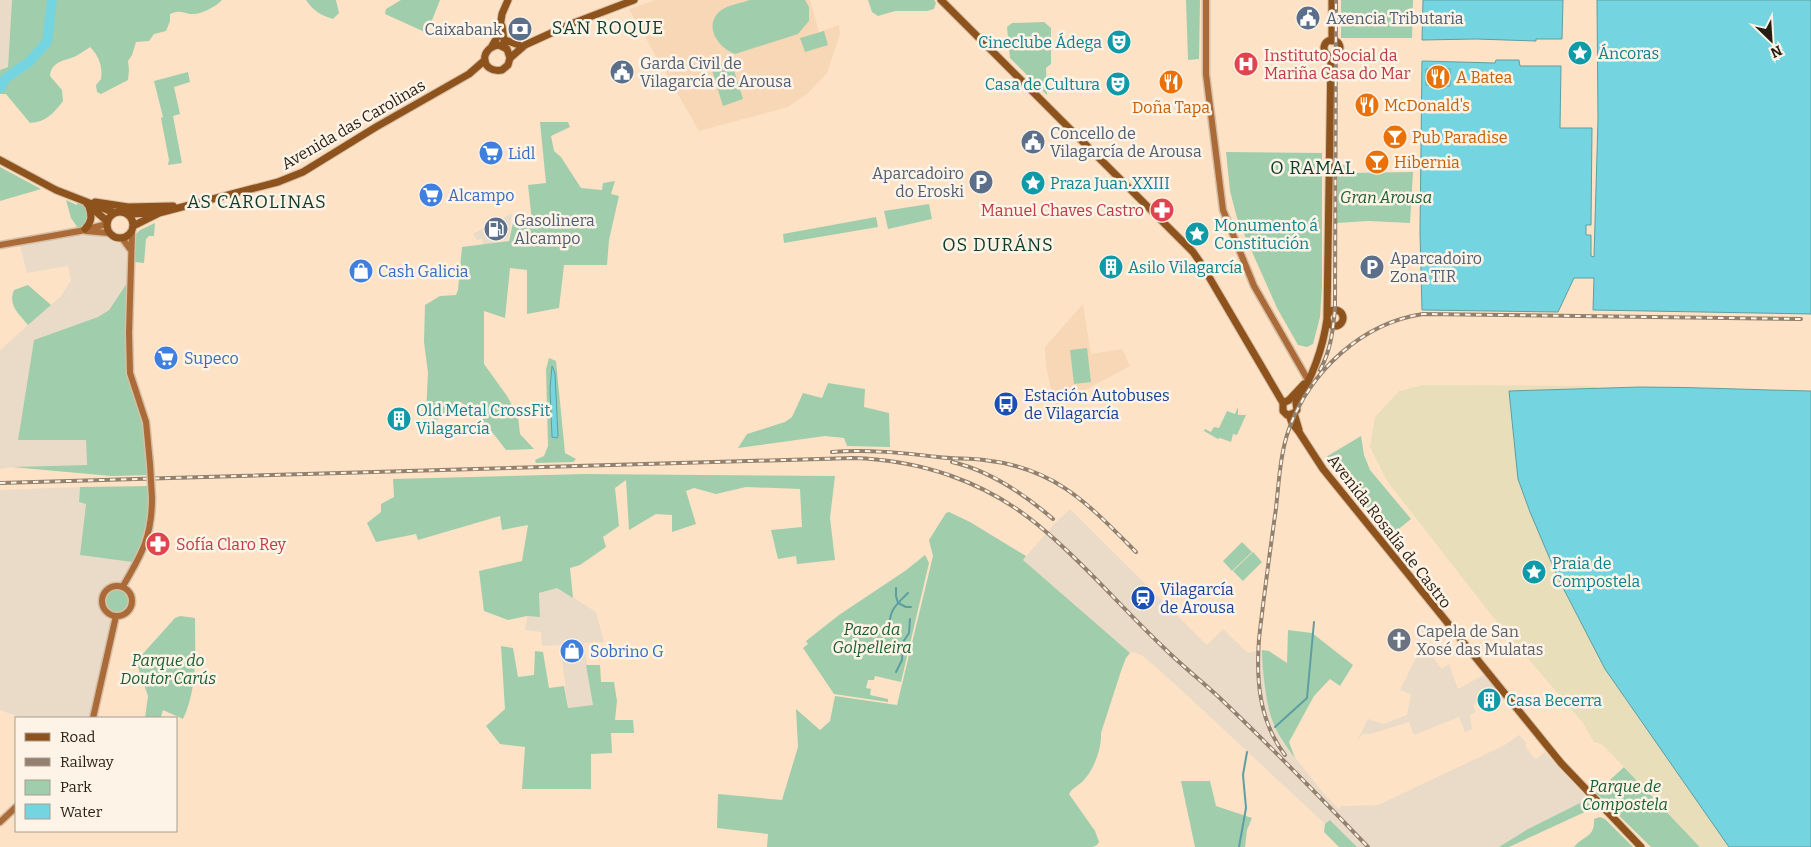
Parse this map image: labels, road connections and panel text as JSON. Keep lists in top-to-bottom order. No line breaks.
{"streets":{"main road":["Avenida das Carolinas","Avenida Rosalía de Castro"]},"districts":["SAN ROQUE","O RAMAL","AS CAROLINAS","OS DURÁNS"],"parks":["Gran Arousa","Pazo da Golpelleira","Parque do Doutor Carús","Parque de Compostela"],"places":{"public building":["Axencia Tributaria","Garda Civil de Vilagarcía de Arousa","Concello de Vilagarcía de Arousa"],"bank":["Caixabank"],"theatre":["Cineclube Ádega","Casa de Cultura"],"place":["Áncoras","Praza Juan XXIII","Monumento á Constitución","Praia de Compostela"],"hospital":["Instituto Social da Mariña Casa do Mar"],"restaurant":["A Batea","Doña Tapa","McDonald's"],"bar":["Pub Paradise","Hibernia"],"supermarket":["Lidl","Alcampo","Supeco"],"parking":["Aparcadoiro do Eroski","Aparcadoiro Zona TIR"],"pharmacy":["Manuel Chaves Castro","Sofía Claro Rey"],"fuel station":["Gasolinera Alcampo"],"building":["Asilo Vilagarcía","Old Metal CrossFit Vilagarcía","Casa Becerra"],"shop":["Cash Galicia","Sobrino G"],"bus stop":["Estación Autobuses de Vilagarcía"],"station":["Vilagarcía de Arousa"],"church":["Capela de San Xosé das Mulatas"]},"legend":["Road","Railway","Park","Water"],"north":"bottom right"}
